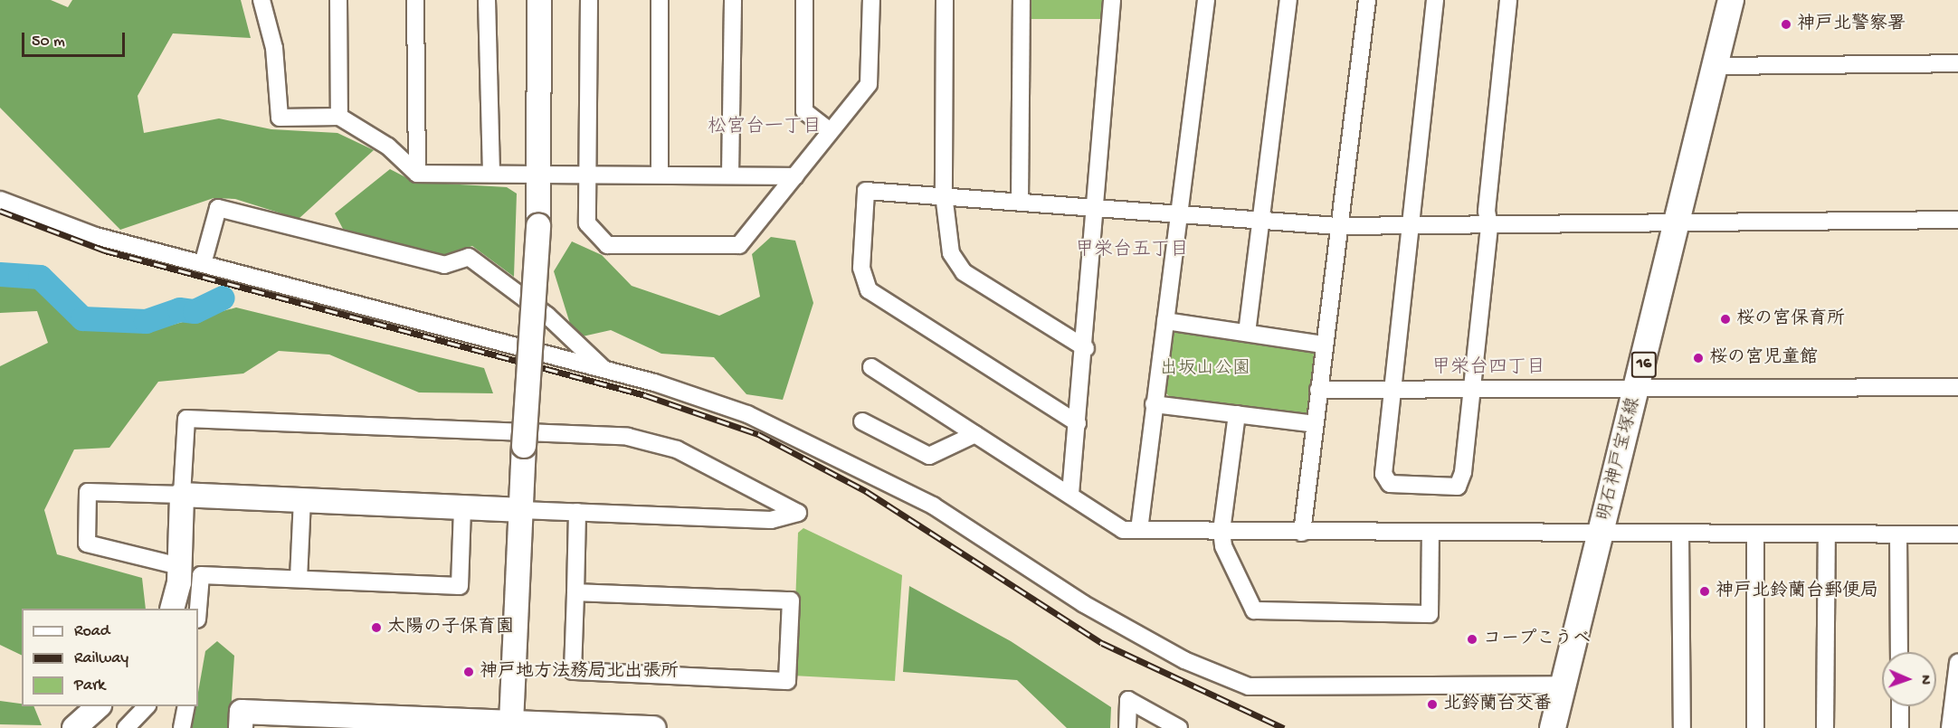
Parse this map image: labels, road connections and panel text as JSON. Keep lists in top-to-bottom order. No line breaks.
{"streets":{"main road":["16","明石神戸宝塚線"]},"districts":["松宮台一丁目","甲栄台五丁目","甲栄台四丁目"],"parks":["出坂山公園"],"places":["神戸北警察署","桜の宮保育所","桜の宮児童館","神戸北鈴蘭台郵便局","太陽の子保育園","コープこうべ","神戸地方法務局北出張所","北鈴蘭台交番"],"legend":["Road","Railway","Park"],"scale_bar":"50 m","north":"right"}
